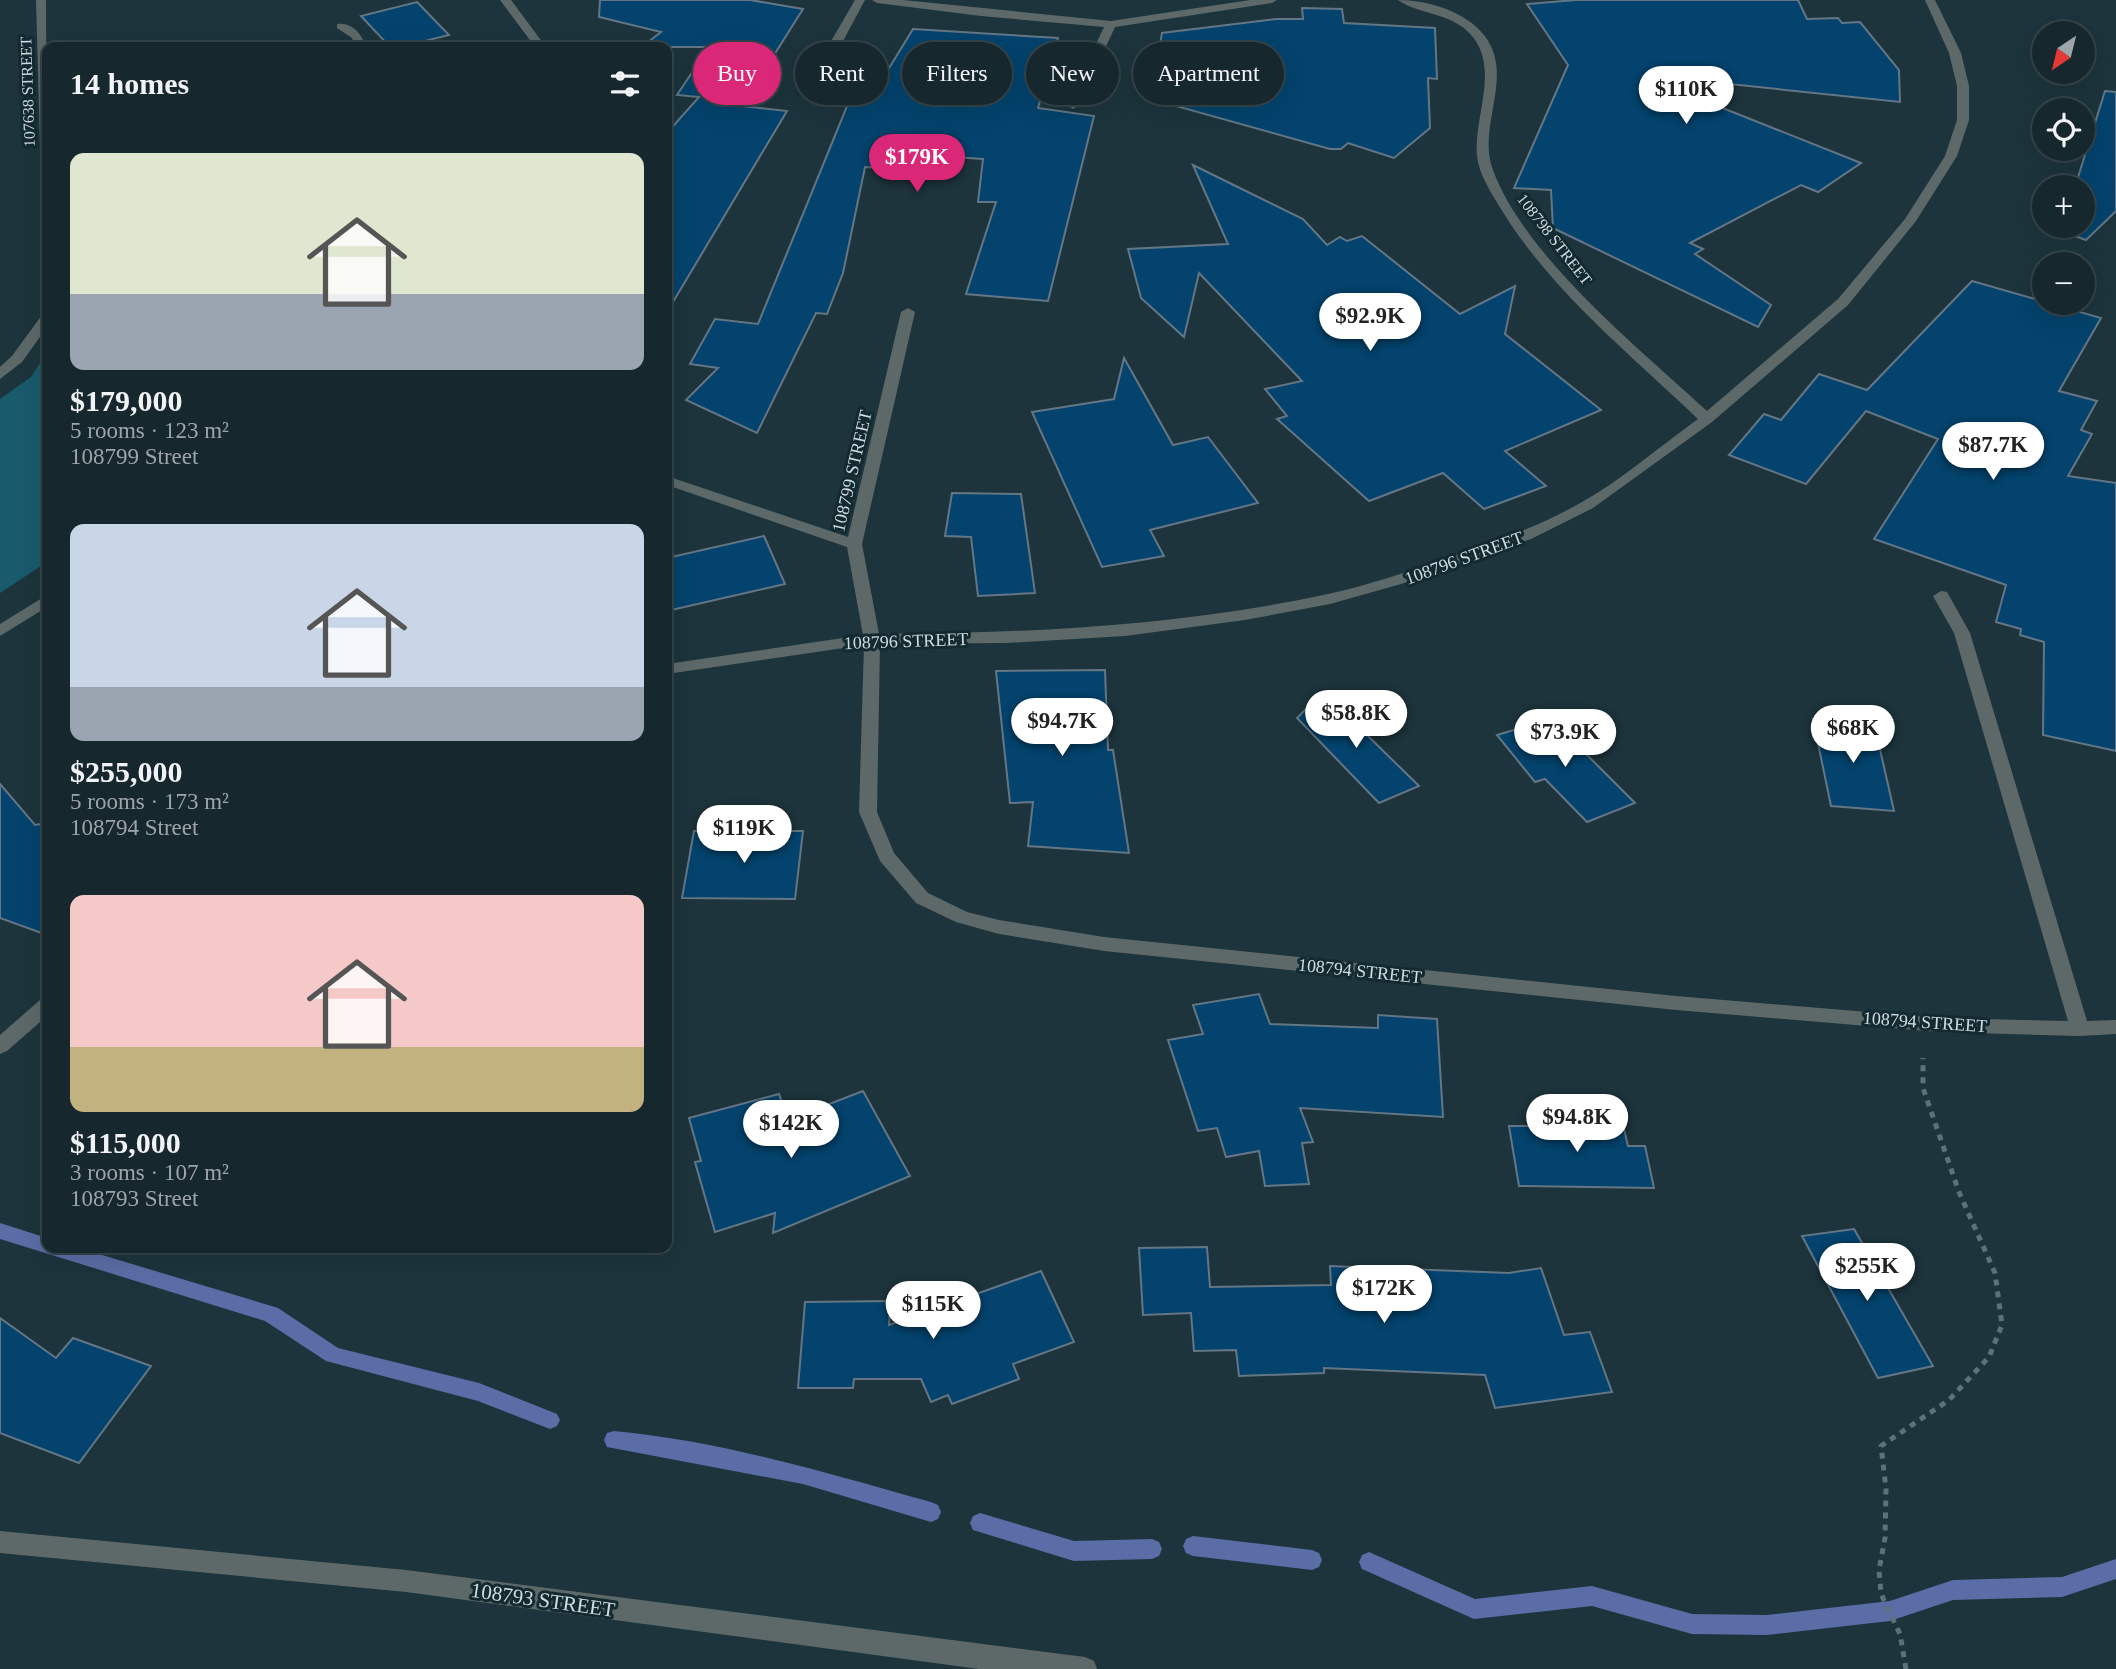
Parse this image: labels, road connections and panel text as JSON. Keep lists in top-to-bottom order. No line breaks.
{"streets":{"street":["107638 STREET","108798 STREET","108799 STREET","108796 STREET","108794 STREET","108793 STREET"]},"crossings":[["108798 STREET","108796 STREET"],["108799 STREET","108796 STREET"],["108799 STREET","108794 STREET"],["108796 STREET","108794 STREET"]],"north":"bottom left","page":{"map_buttons":["+","−"],"chip":["Buy","Rent","Filters","New","Apartment"],"heading":"14 homes","price":["$110K","$179K","$92.9K","$87.7K","$58.8K","$94.7K","$68K","$73.9K","$119K","$94.8K","$142K","$255K","$172K","$115K"],"list":[{"name":"$179,000","note":"5 rooms · 123 m² · 108799 Street"},{"name":"$255,000","note":"5 rooms · 173 m² · 108794 Street"},{"name":"$115,000","note":"3 rooms · 107 m² · 108793 Street"}]}}
